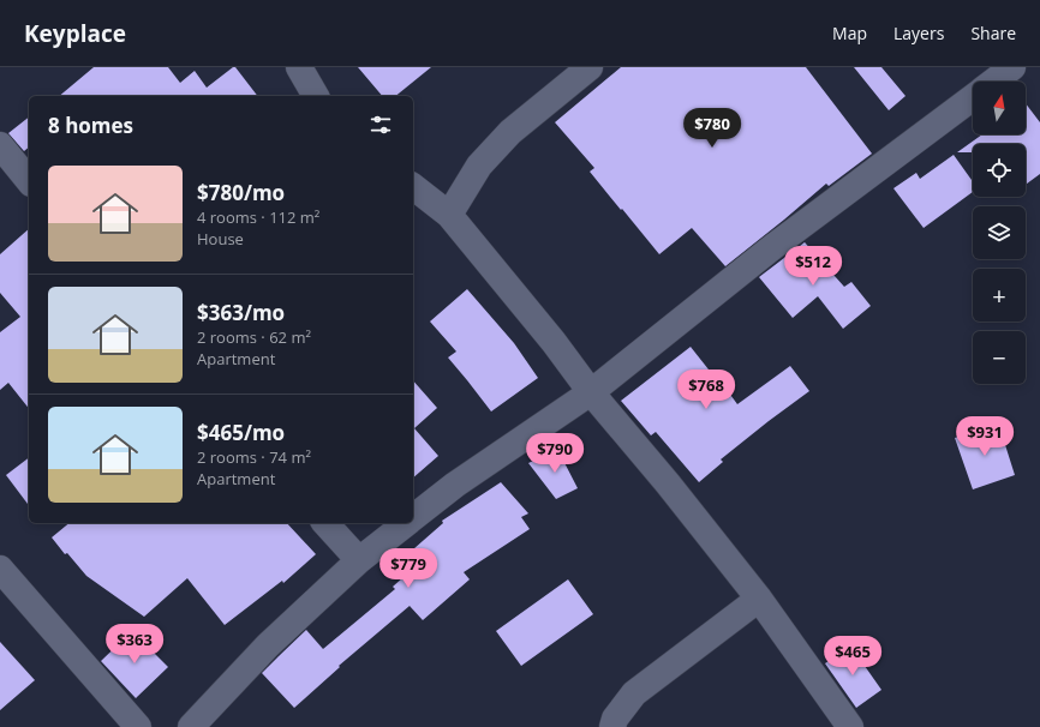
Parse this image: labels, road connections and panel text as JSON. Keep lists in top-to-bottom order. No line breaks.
{"north":"top","page":{"header":"Keyplace","nav":["Map","Layers","Share"],"map_buttons":["+","−"],"heading":"8 homes","price":["$780","$512","$768","$931","$790","$779","$363","$465"],"list":[{"name":"$780/mo","note":"4 rooms · 112 m² · House"},{"name":"$363/mo","note":"2 rooms · 62 m² · Apartment"},{"name":"$465/mo","note":"2 rooms · 74 m² · Apartment"}]}}
